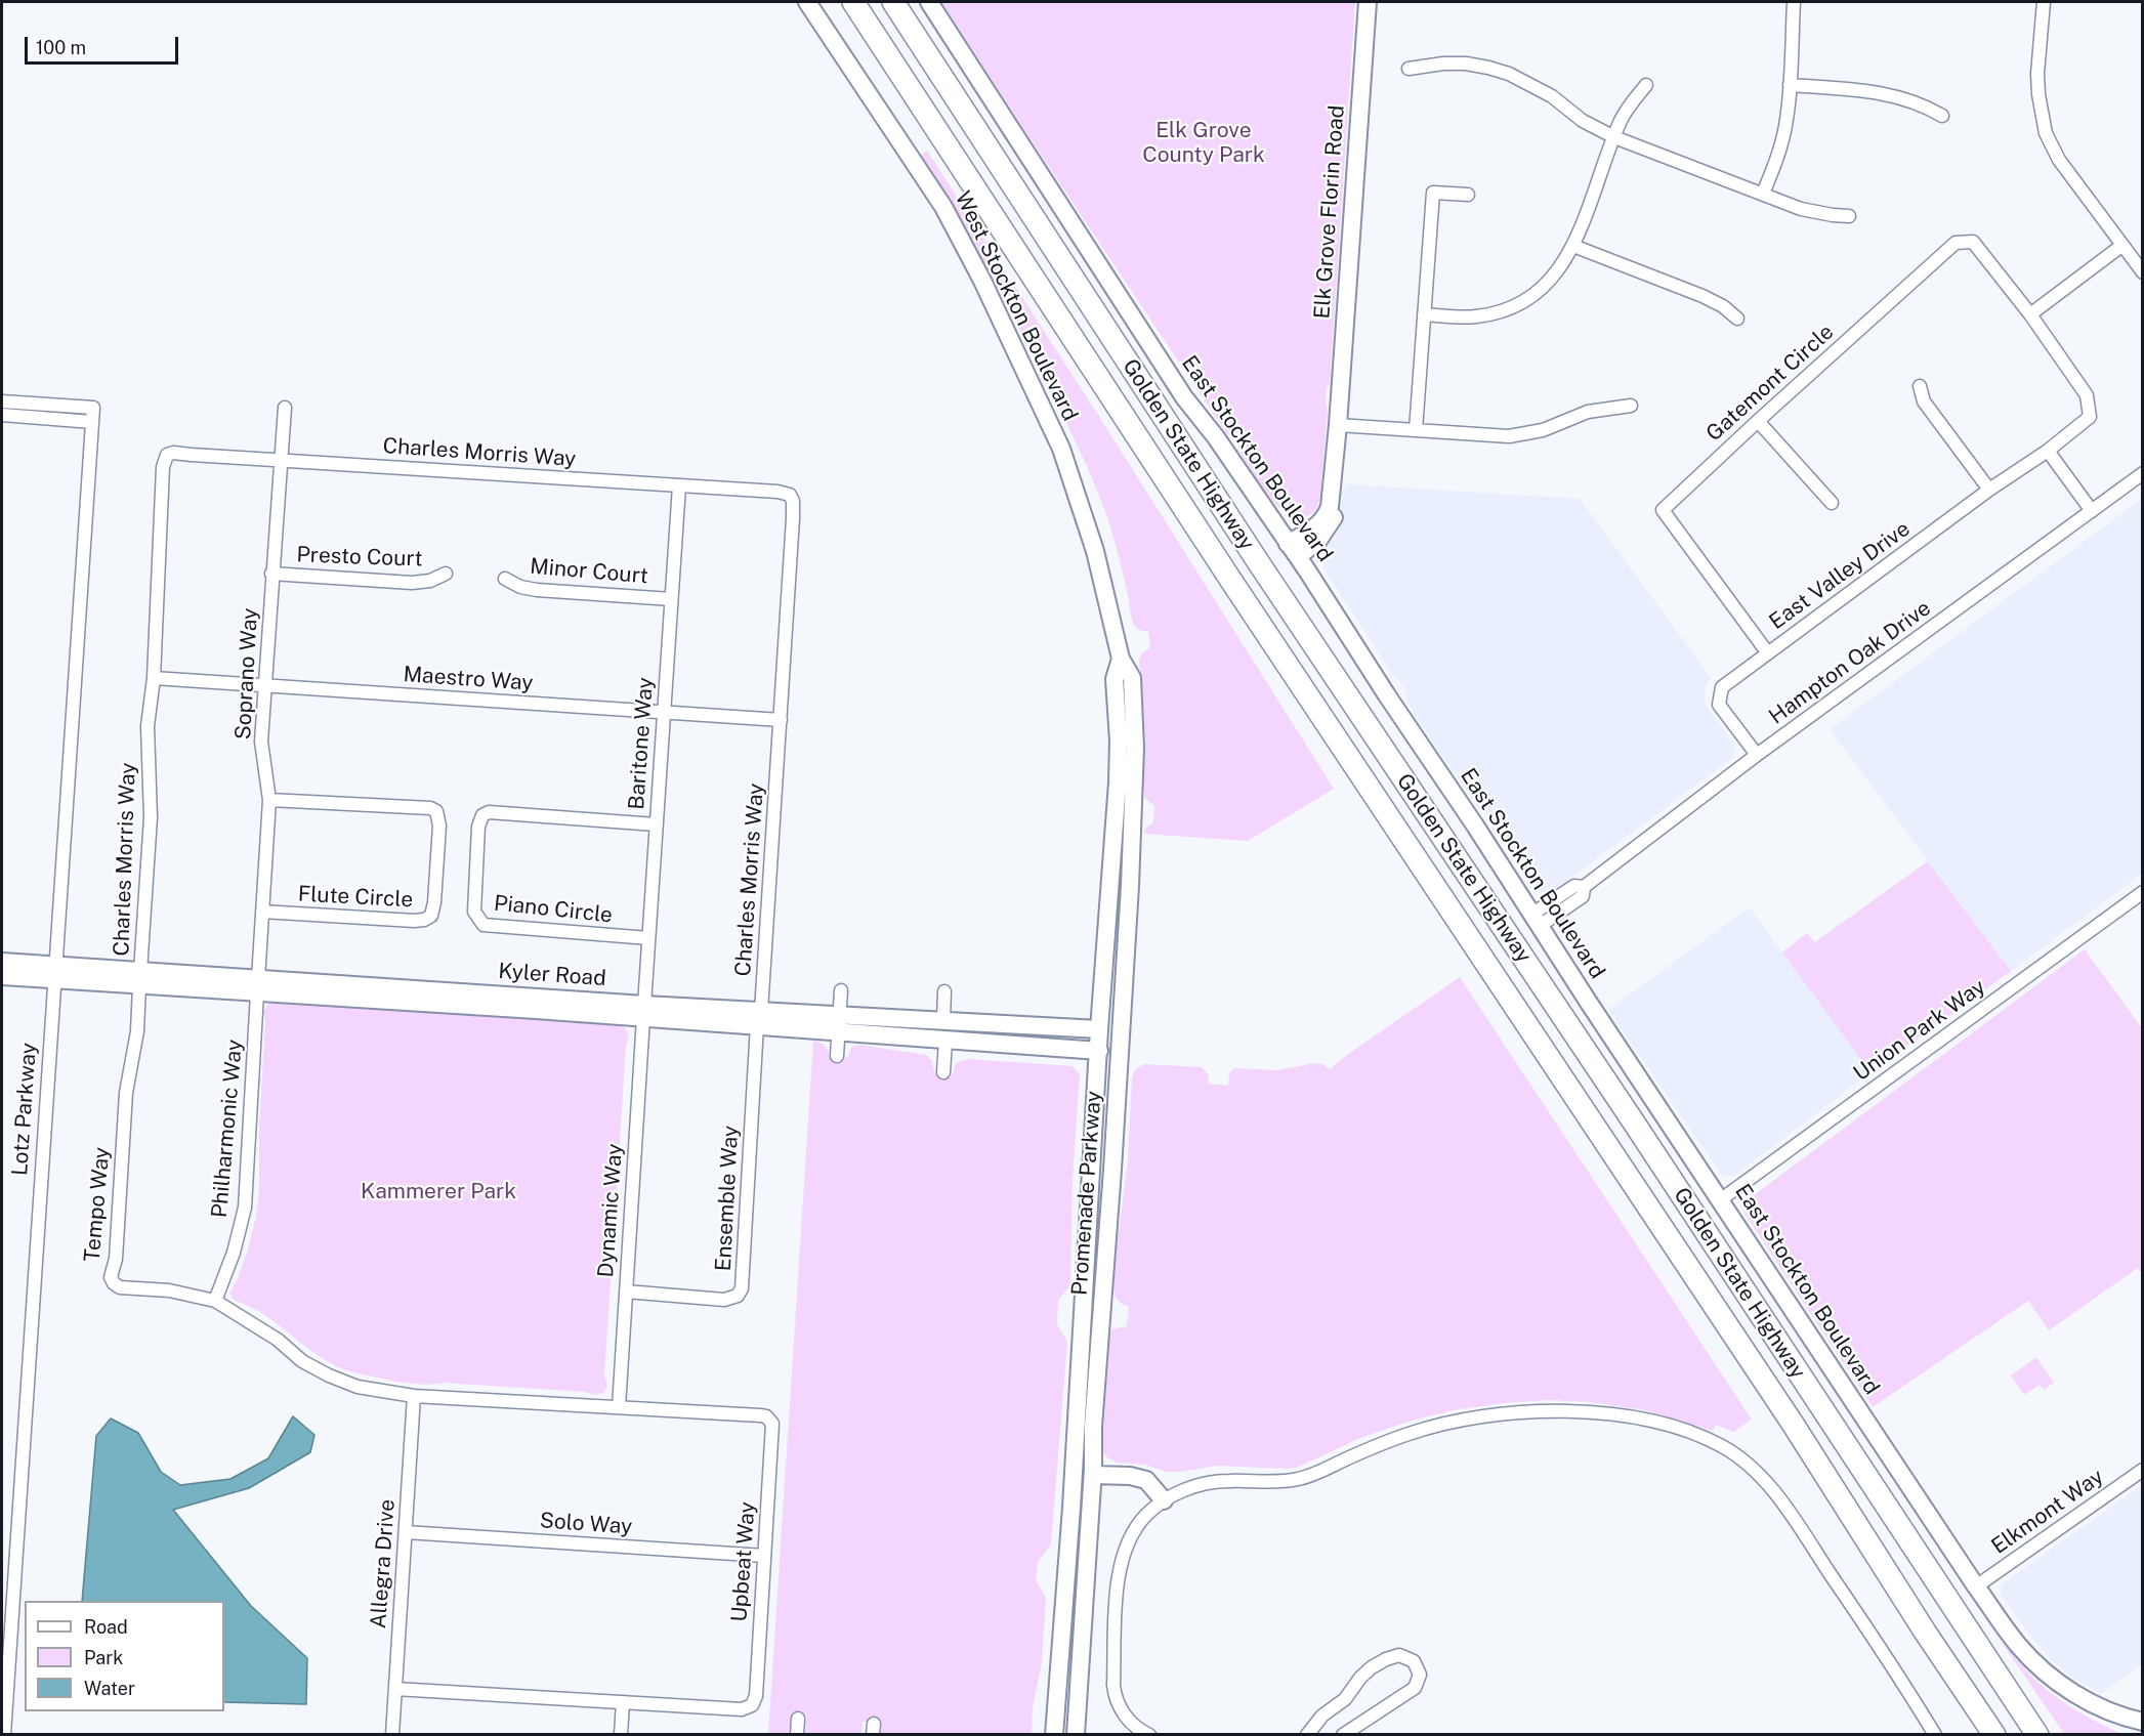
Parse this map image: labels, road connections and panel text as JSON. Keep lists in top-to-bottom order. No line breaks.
{"streets":{"highway":["Golden State Highway"],"main road":["Elk Grove Florin Road","West Stockton Boulevard","East Stockton Boulevard","Kyler Road","Promenade Parkway"],"street":["Gatemont Circle","Charles Morris Way","Presto Court","Minor Court","East Valley Drive","Hampton Oak Drive","Soprano Way","Maestro Way","Baritone Way","Flute Circle","Piano Circle","Union Park Way","Lotz Parkway","Philharmonic Way","Ensemble Way","Tempo Way","Dynamic Way","Elkmont Way","Solo Way","Upbeat Way","Allegra Drive"]},"crossings":[["Elk Grove Florin Road","East Stockton Boulevard"],["West Stockton Boulevard","Promenade Parkway"],["Gatemont Circle","East Valley Drive"],["Charles Morris Way","Soprano Way"],["Charles Morris Way","Maestro Way"],["Charles Morris Way","Baritone Way"],["Charles Morris Way","Kyler Road"],["Charles Morris Way","Ensemble Way"],["Charles Morris Way","Tempo Way"],["East Stockton Boulevard","Hampton Oak Drive"],["East Stockton Boulevard","Union Park Way"],["East Stockton Boulevard","Elkmont Way"],["Presto Court","Soprano Way"],["Minor Court","Baritone Way"],["East Valley Drive","Hampton Oak Drive"],["Soprano Way","Maestro Way"],["Soprano Way","Flute Circle"],["Soprano Way","Kyler Road"],["Soprano Way","Philharmonic Way"],["Maestro Way","Baritone Way"],["Baritone Way","Piano Circle"],["Baritone Way","Kyler Road"],["Baritone Way","Dynamic Way"],["Kyler Road","Lotz Parkway"],["Kyler Road","Philharmonic Way"],["Kyler Road","Promenade Parkway"],["Kyler Road","Ensemble Way"],["Kyler Road","Tempo Way"],["Kyler Road","Dynamic Way"],["Philharmonic Way","Tempo Way"],["Ensemble Way","Dynamic Way"],["Tempo Way","Upbeat Way"],["Tempo Way","Allegra Drive"],["Dynamic Way","Upbeat Way"],["Solo Way","Upbeat Way"],["Solo Way","Allegra Drive"],["Upbeat Way","Allegra Drive"]],"parks":["Elk Grove County Park","Kammerer Park"],"legend":["Road","Park","Water"],"scale_bar":"100 m"}
